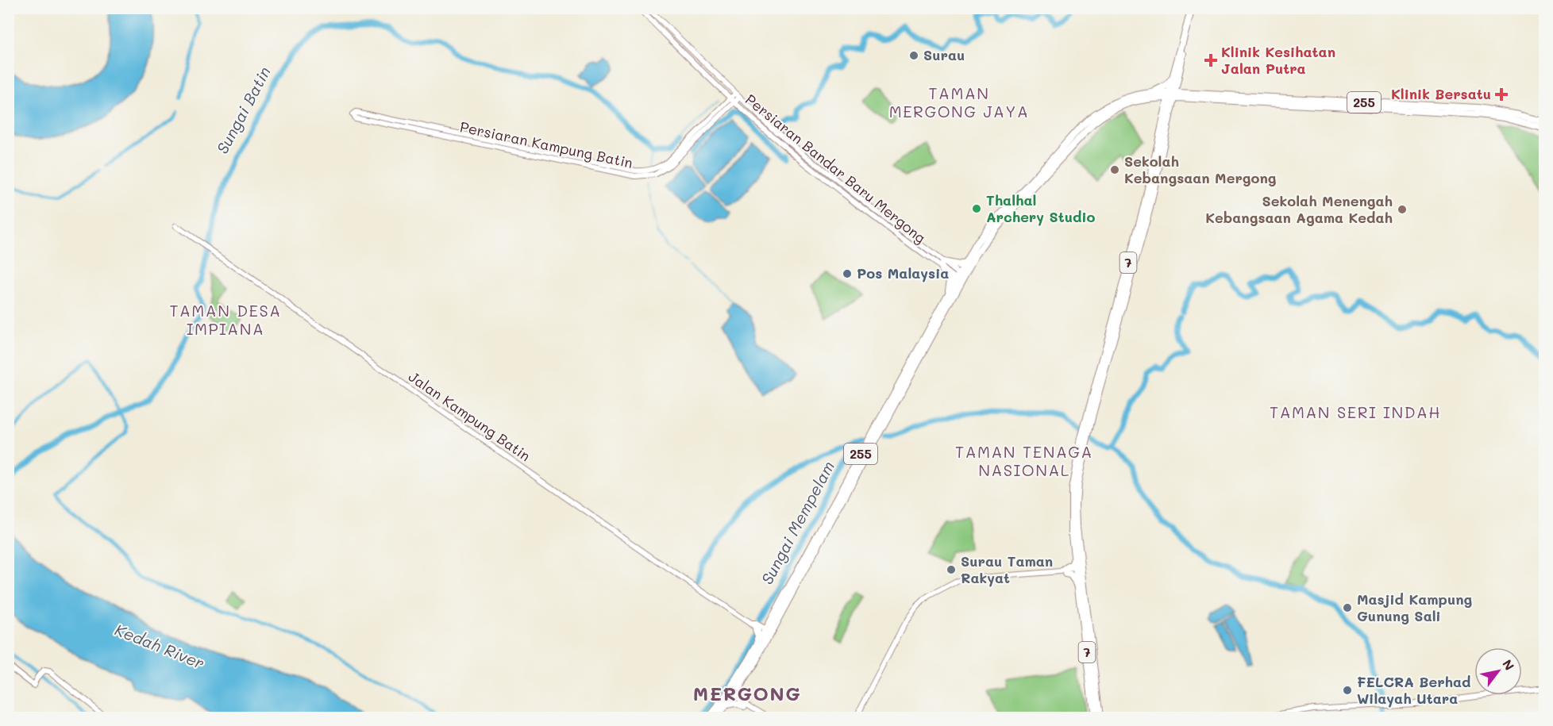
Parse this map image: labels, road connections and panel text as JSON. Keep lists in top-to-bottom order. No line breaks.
{"streets":{"main road":["255","7"],"street":["Persiaran Kampung Batin","Persiaran Bandar Baru Mergong","Jalan Kampung Batin"]},"crossings":[["255","Persiaran Bandar Baru Mergong"],["255","7"],["255","Jalan Kampung Batin"],["Persiaran Kampung Batin","Persiaran Bandar Baru Mergong"]],"districts":["TAMAN MERGONG JAYA","TAMAN DESA IMPIANA","TAMAN SERI INDAH","TAMAN TENAGA NASIONAL","MERGONG"],"water":["Sungai Batin","Sungai Mempelam","Kedah River"],"places":{"other":["Surau","Sekolah Kebangsaan Mergong","Thalhal Archery Studio","Sekolah Menengah Kebangsaan Agama Kedah","Pos Malaysia","Surau Taman Rakyat","Masjid Kampung Gunung Sali","FELCRA Berhad Wilayah Utara"],"health":["Klinik Kesihatan Jalan Putra","Klinik Bersatu"]},"north":"top right"}
